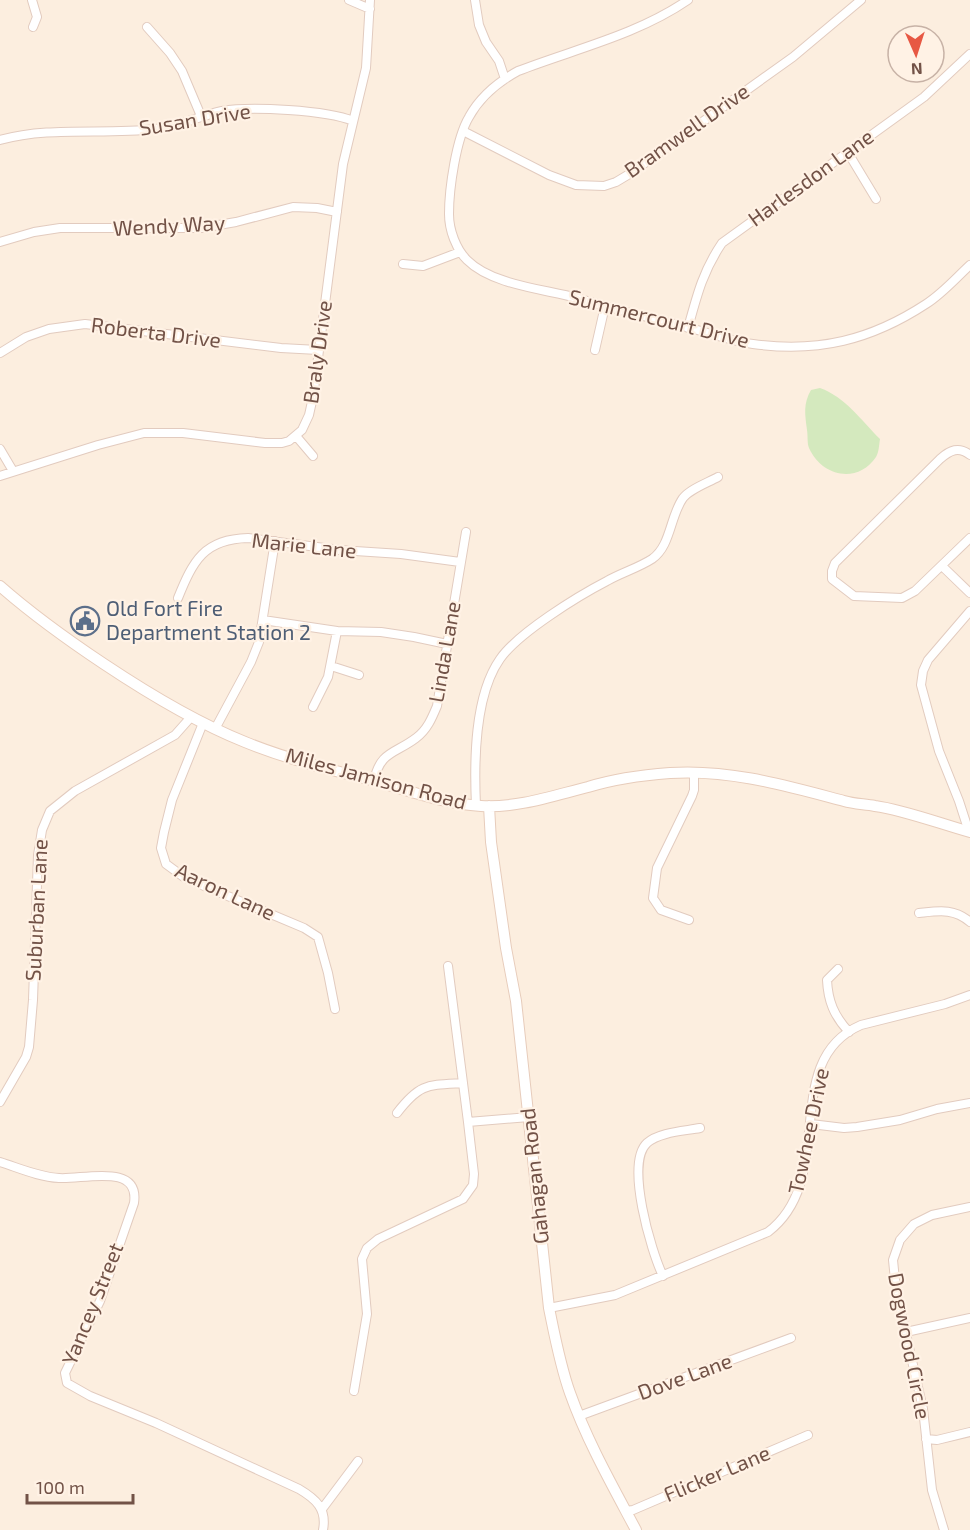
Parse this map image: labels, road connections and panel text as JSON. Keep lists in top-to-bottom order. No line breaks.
{"streets":{"main road":["Miles Jamison Road","Gahagan Road"],"street":["Susan Drive","Bramwell Drive","Harlesdon Lane","Wendy Way","Summercourt Drive","Roberta Drive","Braly Drive","Marie Lane","Linda Lane","Aaron Lane","Suburban Lane","Towhee Drive","Yancey Street","Dogwood Circle","Dove Lane","Flicker Lane"]},"crossings":[["Susan Drive","Braly Drive"],["Harlesdon Lane","Summercourt Drive"],["Wendy Way","Braly Drive"],["Roberta Drive","Braly Drive"],["Marie Lane","Linda Lane"],["Linda Lane","Miles Jamison Road"],["Miles Jamison Road","Aaron Lane"],["Miles Jamison Road","Suburban Lane"],["Miles Jamison Road","Gahagan Road"],["Towhee Drive","Gahagan Road"],["Gahagan Road","Dove Lane"],["Gahagan Road","Flicker Lane"]],"places":{"public building":["Old Fort Fire Department Station 2"]},"scale_bar":"100 m","north":"bottom"}
